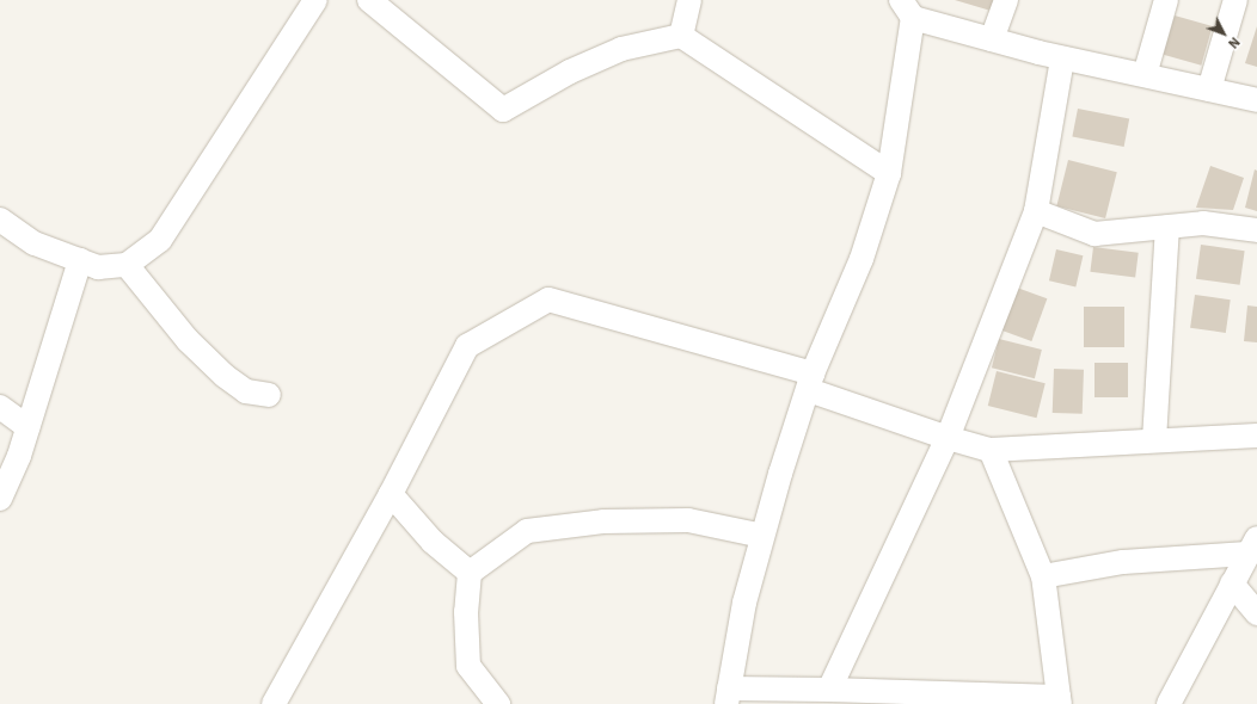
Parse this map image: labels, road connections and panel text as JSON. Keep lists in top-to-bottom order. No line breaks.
{"north":"bottom right"}
